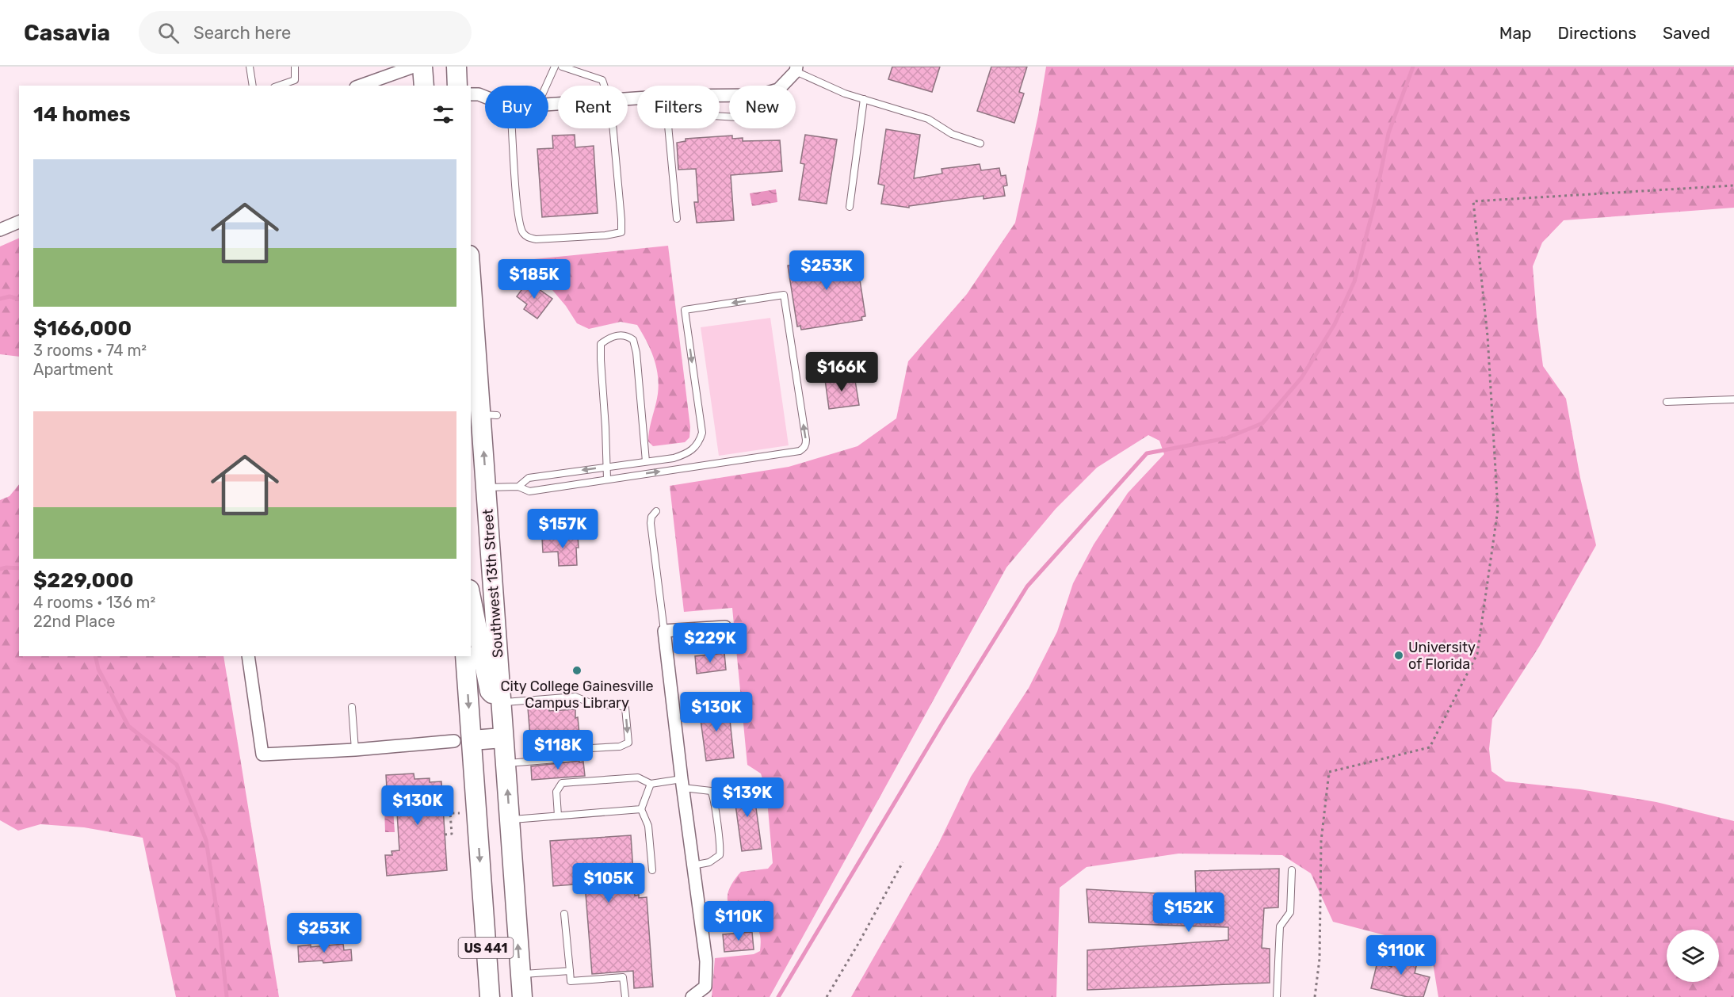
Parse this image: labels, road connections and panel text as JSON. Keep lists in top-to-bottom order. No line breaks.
{"streets":{"main road":["Southwest 13th Street","US 441"]},"places":["University of Florida","City College Gainesville Campus Library"],"page":{"header":"Casavia","search":"Search here","nav":["Map","Directions","Saved"],"chip":["Buy","Rent","Filters","New"],"heading":"14 homes","list":[{"name":"$166,000","note":"3 rooms · 74 m² · Apartment"},{"name":"$229,000","note":"4 rooms · 136 m² · 22nd Place"}],"price":["$253K","$185K","$166K","$157K","$229K","$130K","$118K","$139K","$130K","$105K","$152K","$110K","$253K","$110K"]}}
